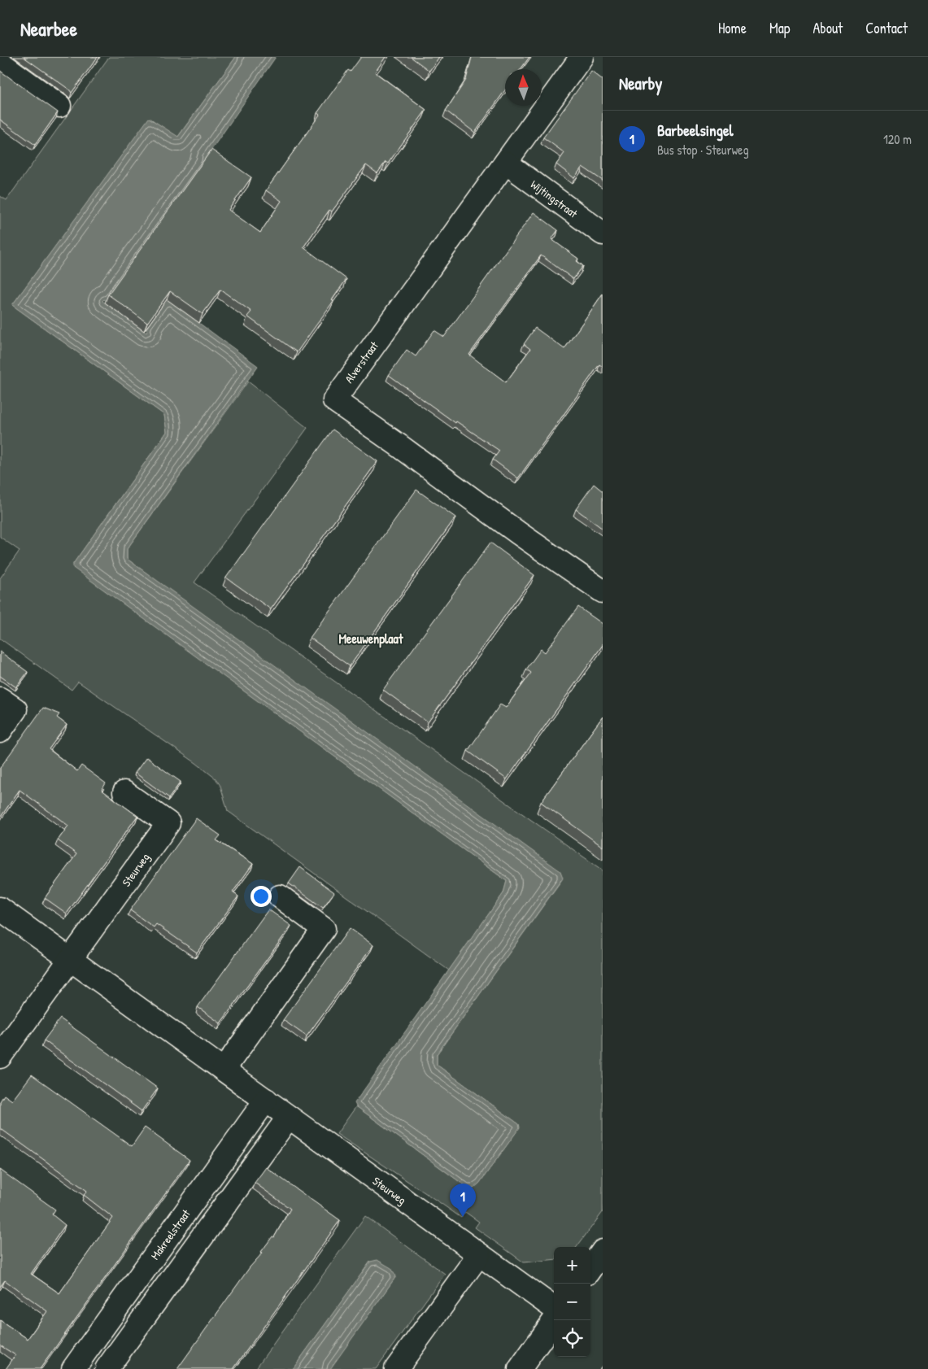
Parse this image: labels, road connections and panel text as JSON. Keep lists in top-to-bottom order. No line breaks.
{"streets":{"street":["Wijtingstraat","Alverstraat","Steurweg","Makreelstraat"]},"crossings":[["Wijtingstraat","Alverstraat"],["Steurweg","Makreelstraat"]],"districts":["Meeuwenplaat"],"north":"top","page":{"header":"Nearbee","nav":["Home","Map","About","Contact"],"heading":"Nearby","list":[{"mark":"1","name":"Barbeelsingel","note":"Bus stop · Steurweg","value":"120 m"}],"pins":"1","map_buttons":["+","−"]}}
